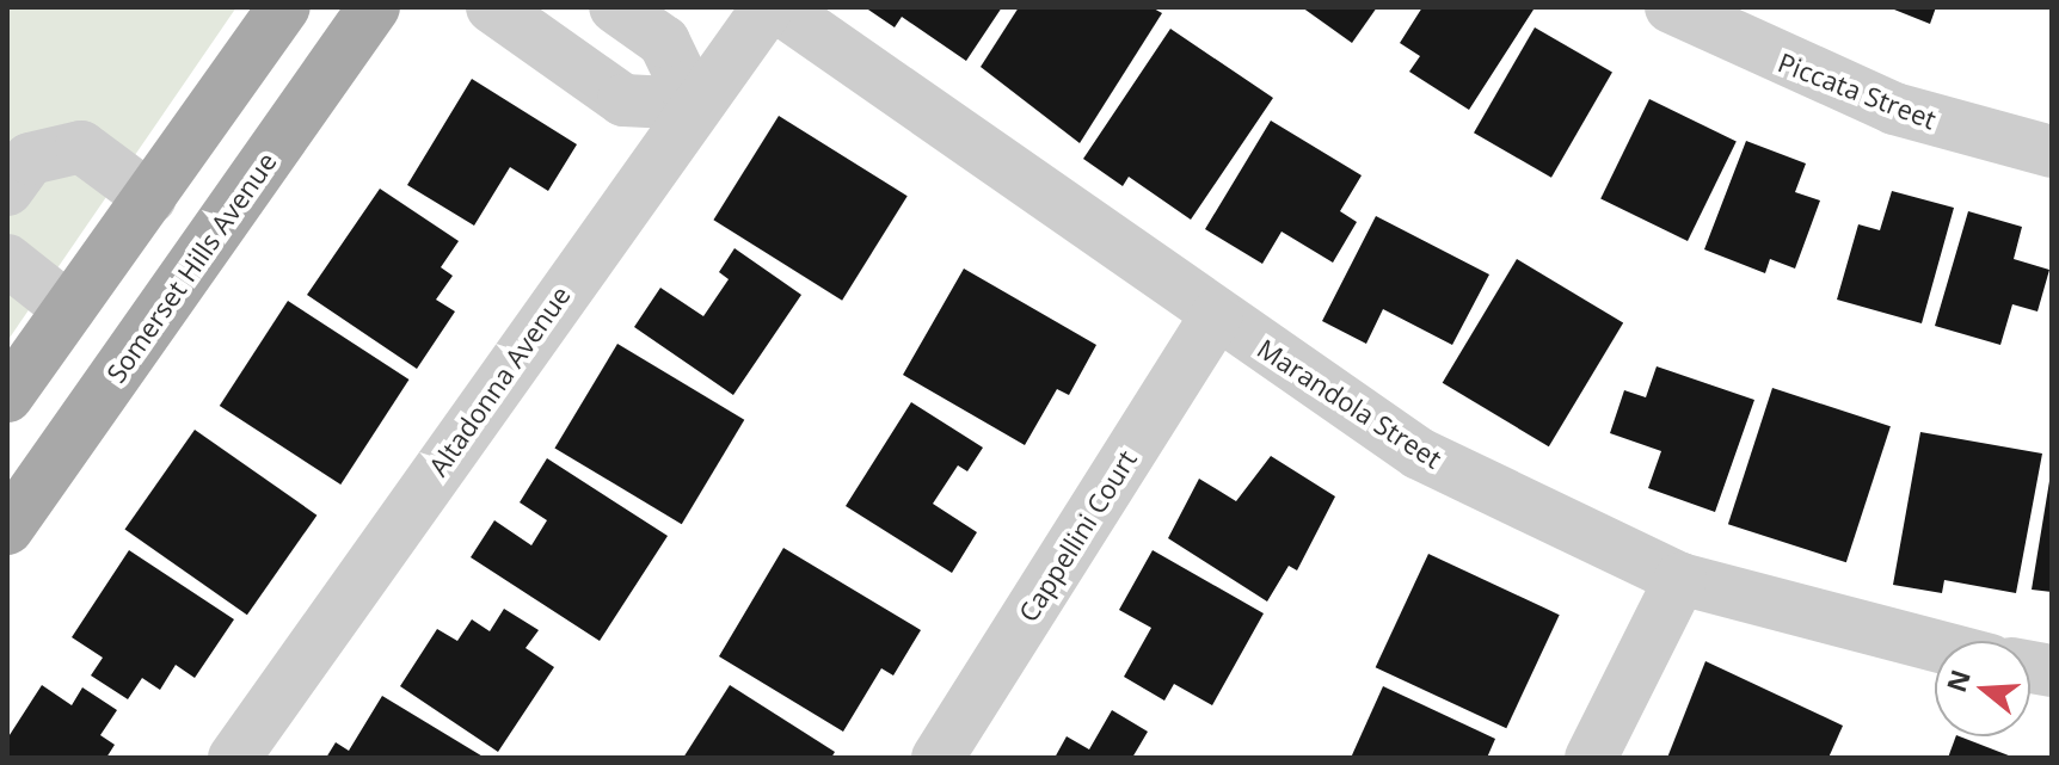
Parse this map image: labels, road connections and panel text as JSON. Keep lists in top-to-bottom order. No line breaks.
{"streets":{"main road":["Somerset Hills Avenue"],"street":["Piccata Street","Altadonna Avenue","Marandola Street","Cappellini Court"]},"crossings":[["Marandola Street","Cappellini Court"]],"north":"left"}
